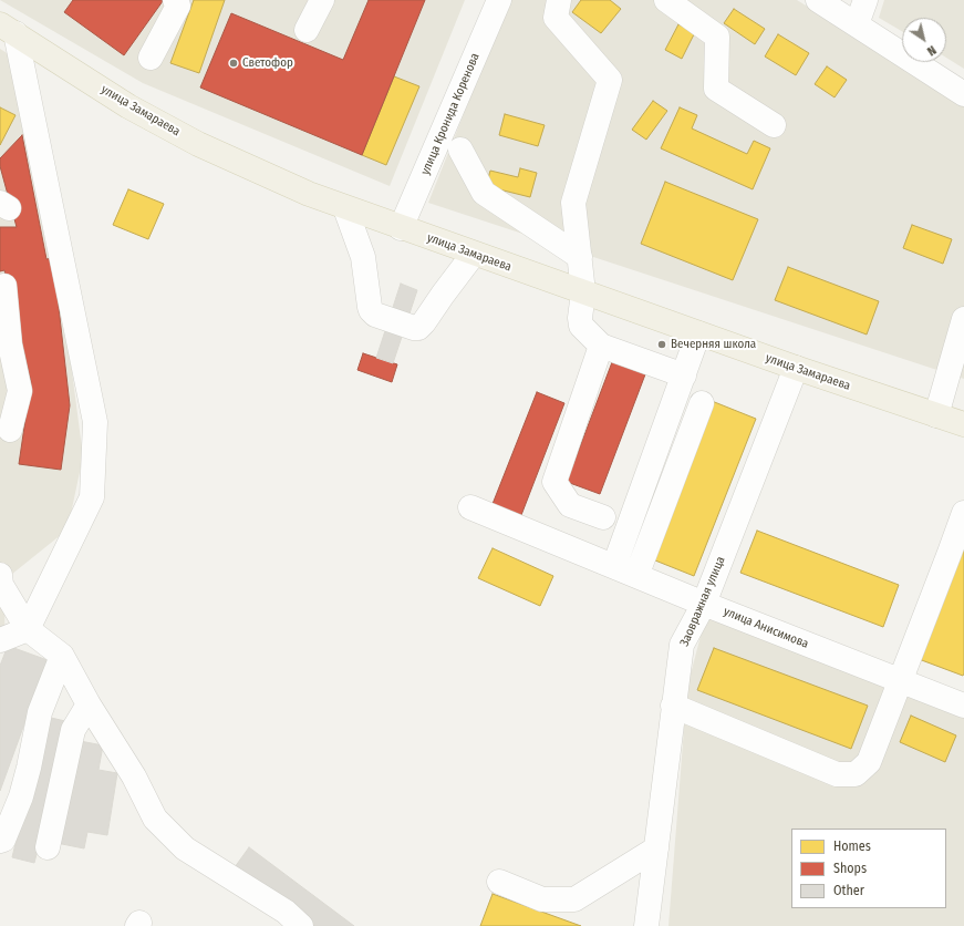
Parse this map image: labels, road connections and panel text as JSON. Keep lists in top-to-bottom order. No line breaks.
{"streets":{"main road":["улица Замараева"],"street":["улица Кронида Коренова","Заовражная улица","улица Анисимова"]},"crossings":[["улица Замараева","улица Кронида Коренова"],["улица Замараева","Заовражная улица"],["Заовражная улица","улица Анисимова"]],"places":["Светофор","Вечерняя школа"],"legend":["Homes","Shops","Other"],"north":"bottom right"}
